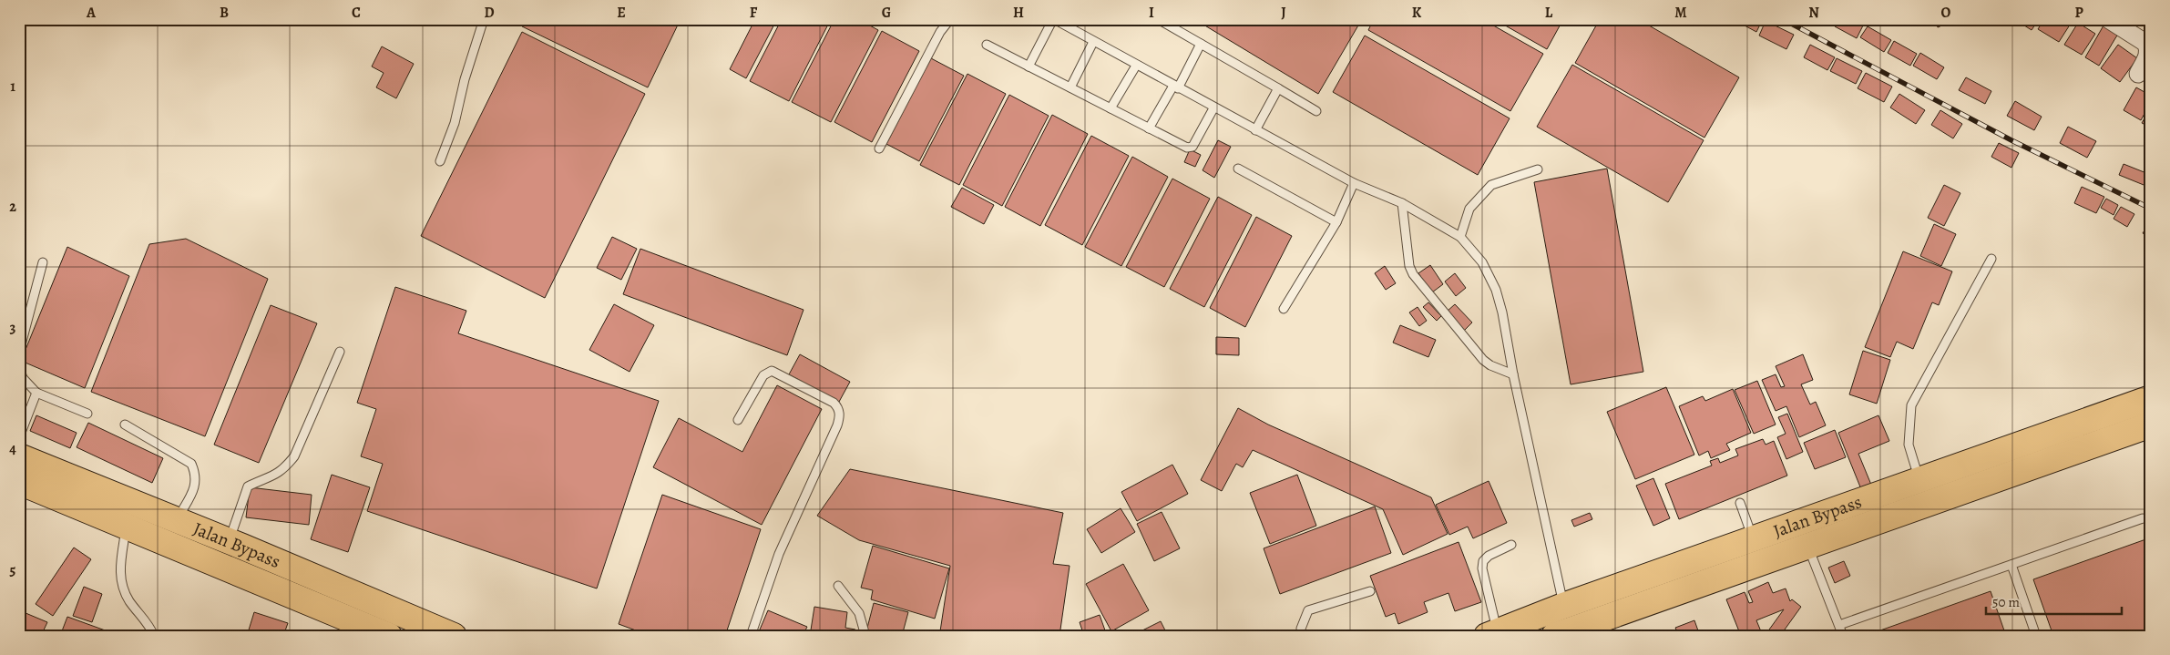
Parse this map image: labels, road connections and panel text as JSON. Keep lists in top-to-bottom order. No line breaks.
{"streets":{"highway":["Jalan Bypass"]},"scale_bar":"50 m","grid":{"columns":["A","B","C","D","E","F","G","H","I","J","K","L","M","N","O","P"],"rows":["1","2","3","4","5"]}}
